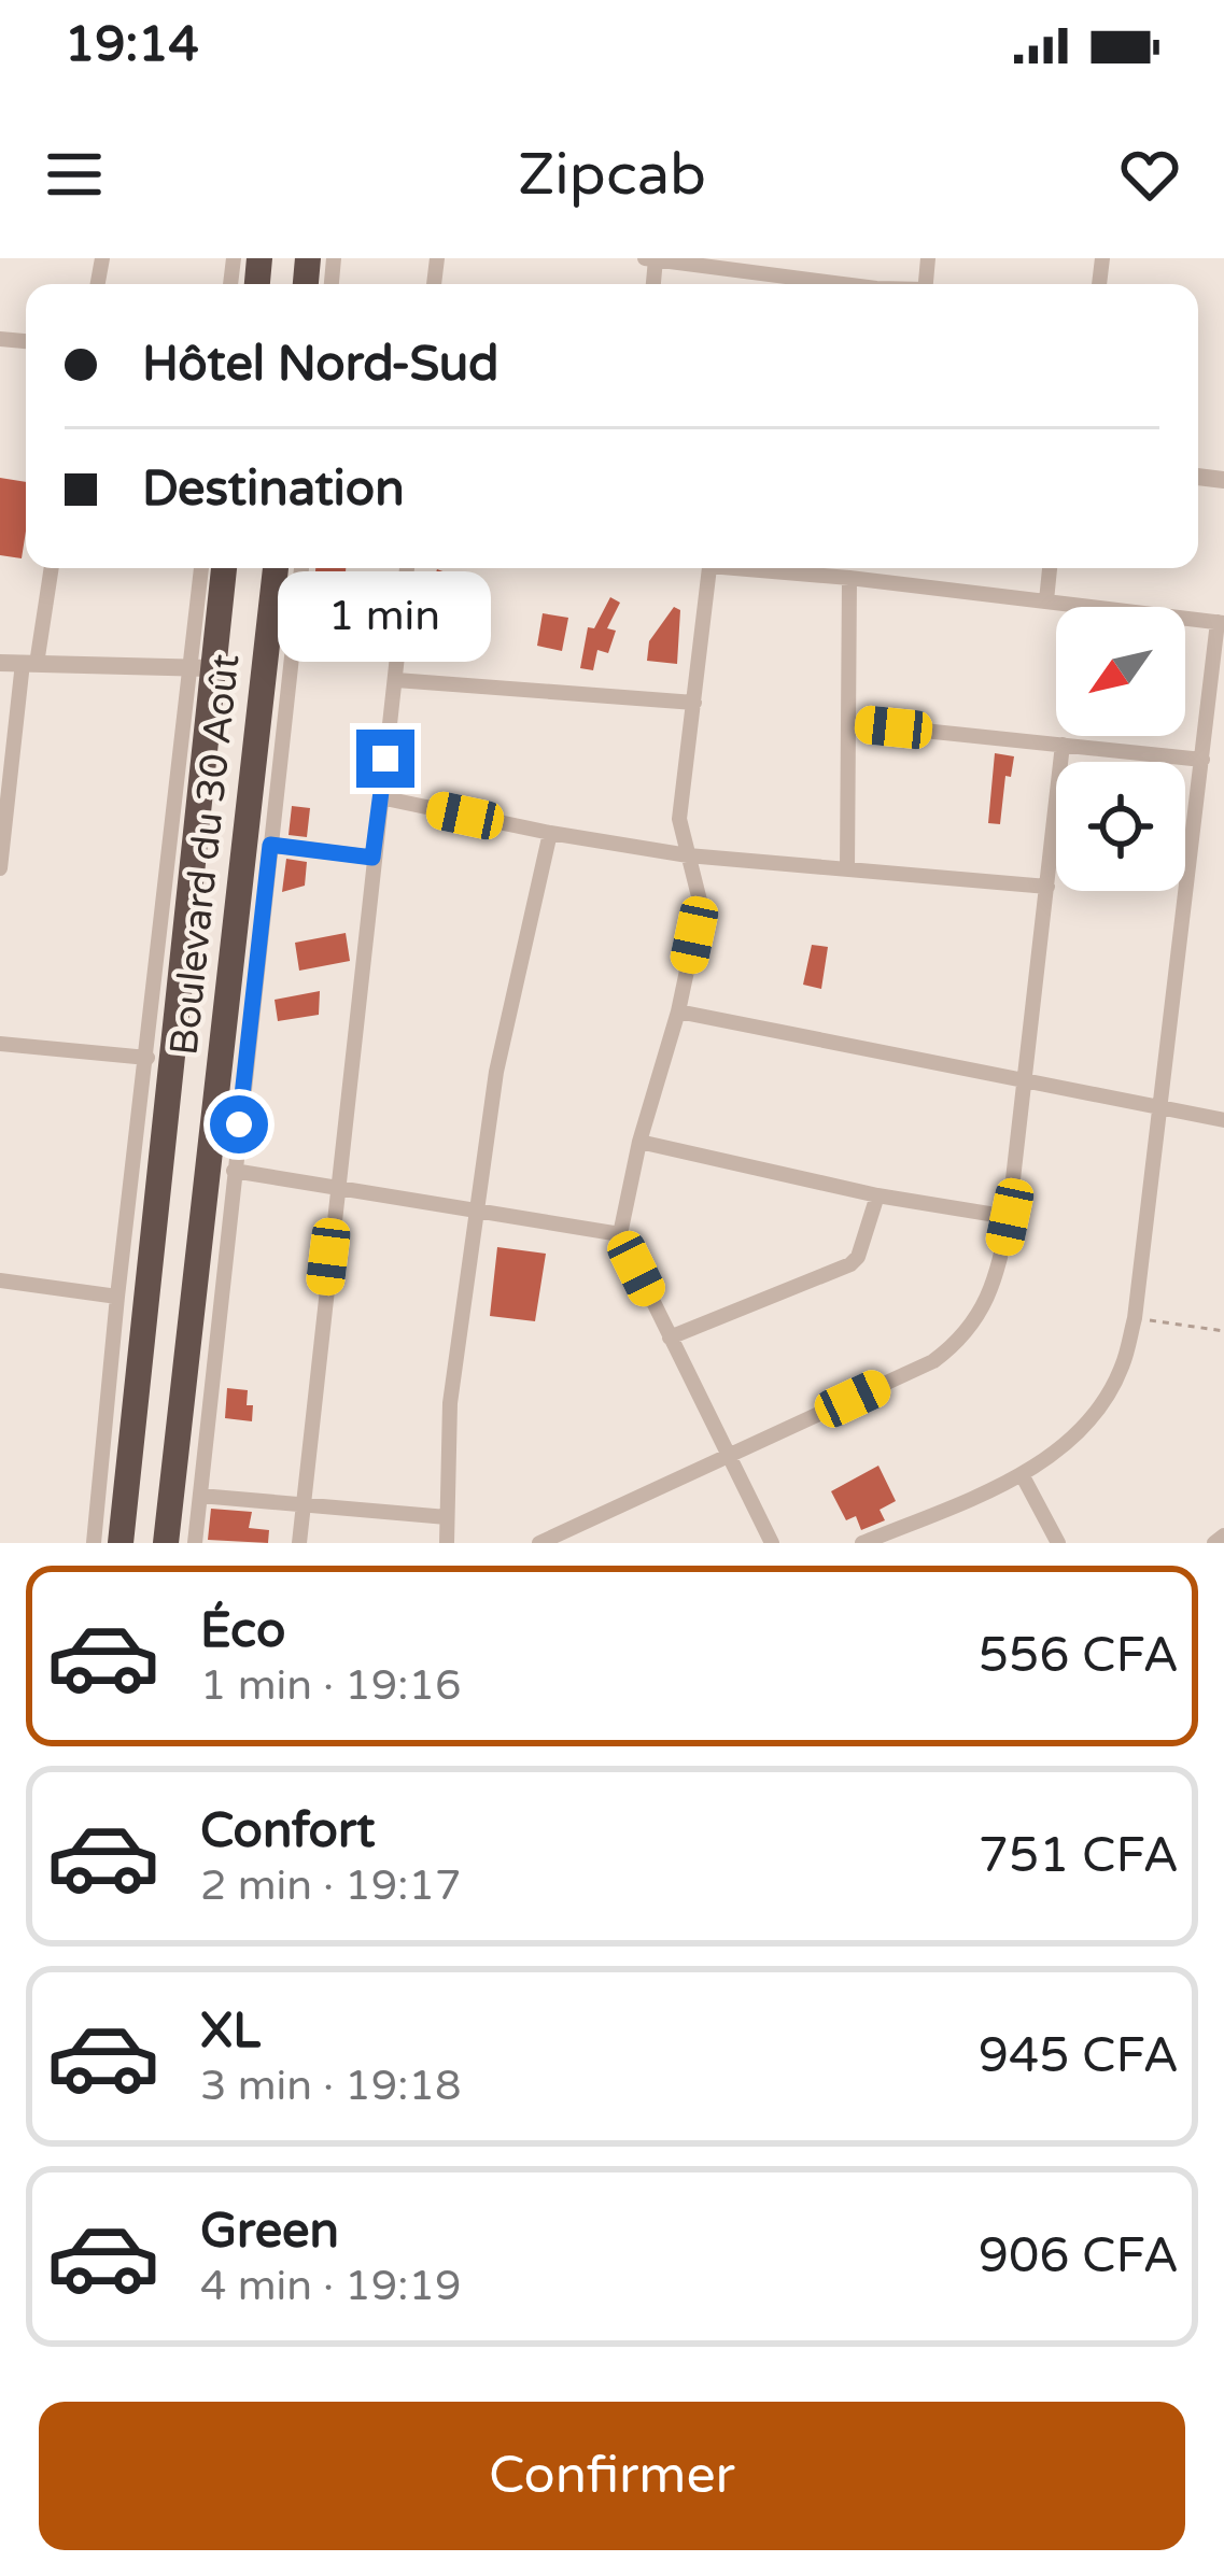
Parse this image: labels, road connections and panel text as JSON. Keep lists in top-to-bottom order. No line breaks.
{"streets":{"highway":["Boulevard du 30 Août"]},"north":"bottom left","page":{"status":"19:14","header":"Zipcab","banner":["Hôtel Nord-Sud","Destination"],"bubble":"1 min","list":[{"name":"Éco","note":"1 min · 19:16","value":"556 CFA"},{"name":"Confort","note":"2 min · 19:17","value":"751 CFA"},{"name":"XL","note":"3 min · 19:18","value":"945 CFA"},{"name":"Green","note":"4 min · 19:19","value":"906 CFA"}],"buttons":"Confirmer"}}
